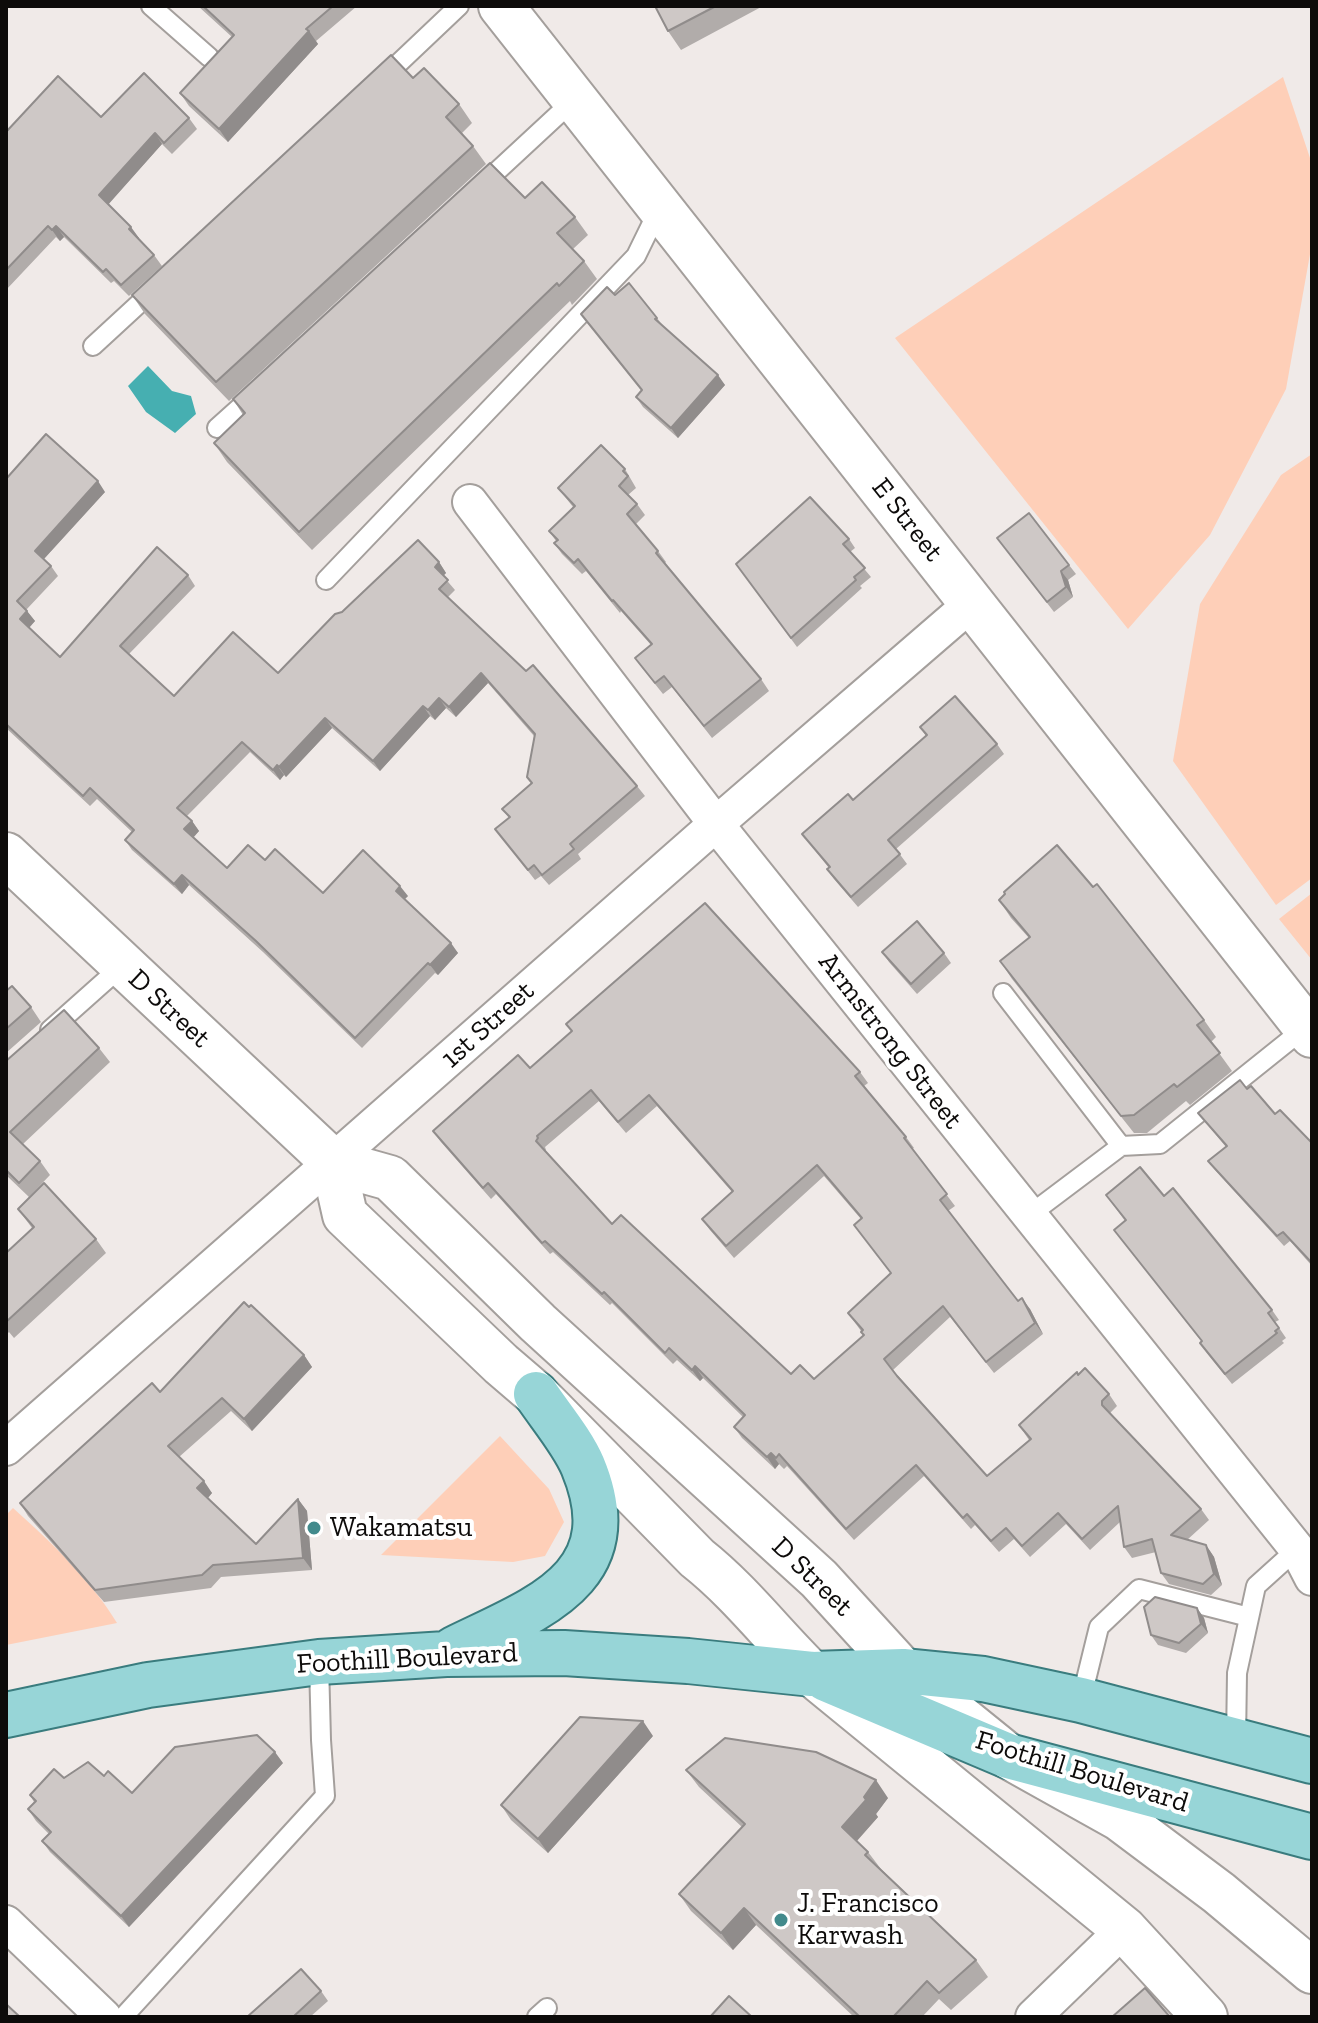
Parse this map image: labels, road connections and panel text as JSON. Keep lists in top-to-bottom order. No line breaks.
{"streets":{"main road":["E Street","D Street","Foothill Boulevard"],"street":["1st Street","Armstrong Street"]},"crossings":[["E Street","1st Street"],["D Street","1st Street"],["D Street","Foothill Boulevard"],["1st Street","Armstrong Street"]],"places":["Wakamatsu","J. Francisco Karwash"]}
